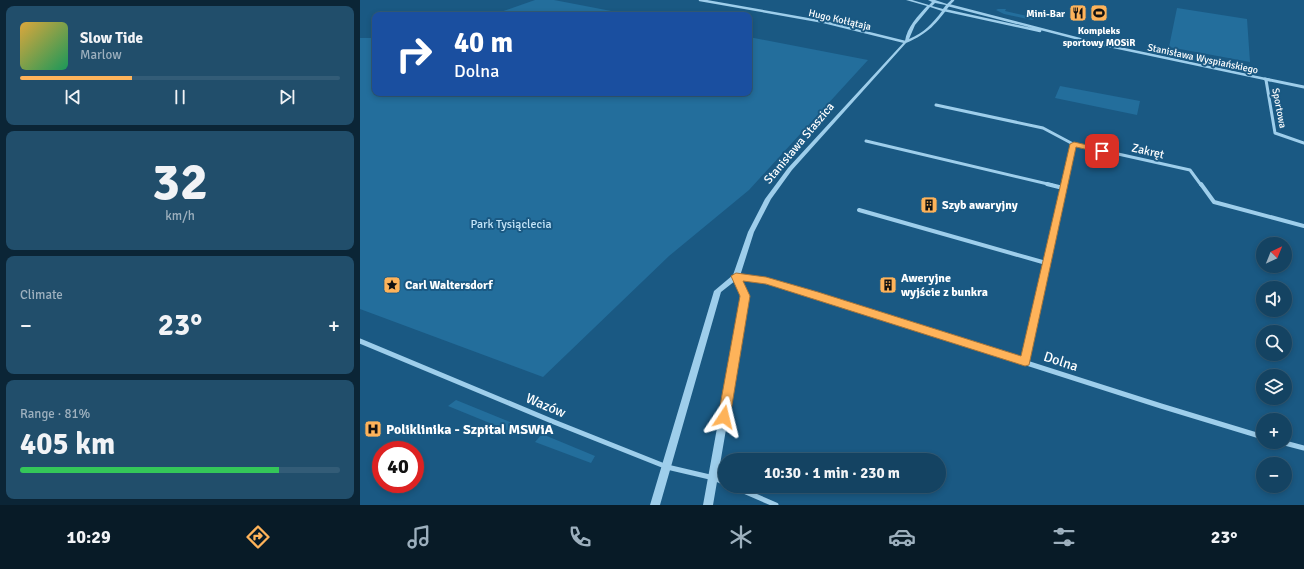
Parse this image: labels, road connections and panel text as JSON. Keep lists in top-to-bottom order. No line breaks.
{"streets":{"street":["Hugo Kołłątaja","Stanisława Wyspiańskiego","Sportowa","Stanisława Staszica","Zakręt","Dolna","Wazów"]},"crossings":[["Hugo Kołłątaja","Stanisława Staszica"],["Stanisława Wyspiańskiego","Sportowa"],["Stanisława Wyspiańskiego","Stanisława Staszica"],["Stanisława Staszica","Dolna"],["Stanisława Staszica","Wazów"]],"parks":["Park Tysiąclecia"],"places":{"restaurant":["Mini-Bar"],"sports":["Kompleks sportowy MOSiR"],"building":["Szyb awaryjny","Aweryjne wyjście z bunkra"],"place":["Carl Waltersdorf"],"hospital":["Poliklinika - Szpital MSWiA"]},"north":"top right","page":{"turn":["40 m","Dolna"],"song":["Slow Tide","Marlow"],"tile":[["32","km/h"],"Climate",["Range · 81%","405 km"]],"map_buttons":["+","−"],"heat":["−","23°","+"],"limit":"40","trip":"10:30 · 1 min · 230 m","tabs":["10:29","23°"]}}
